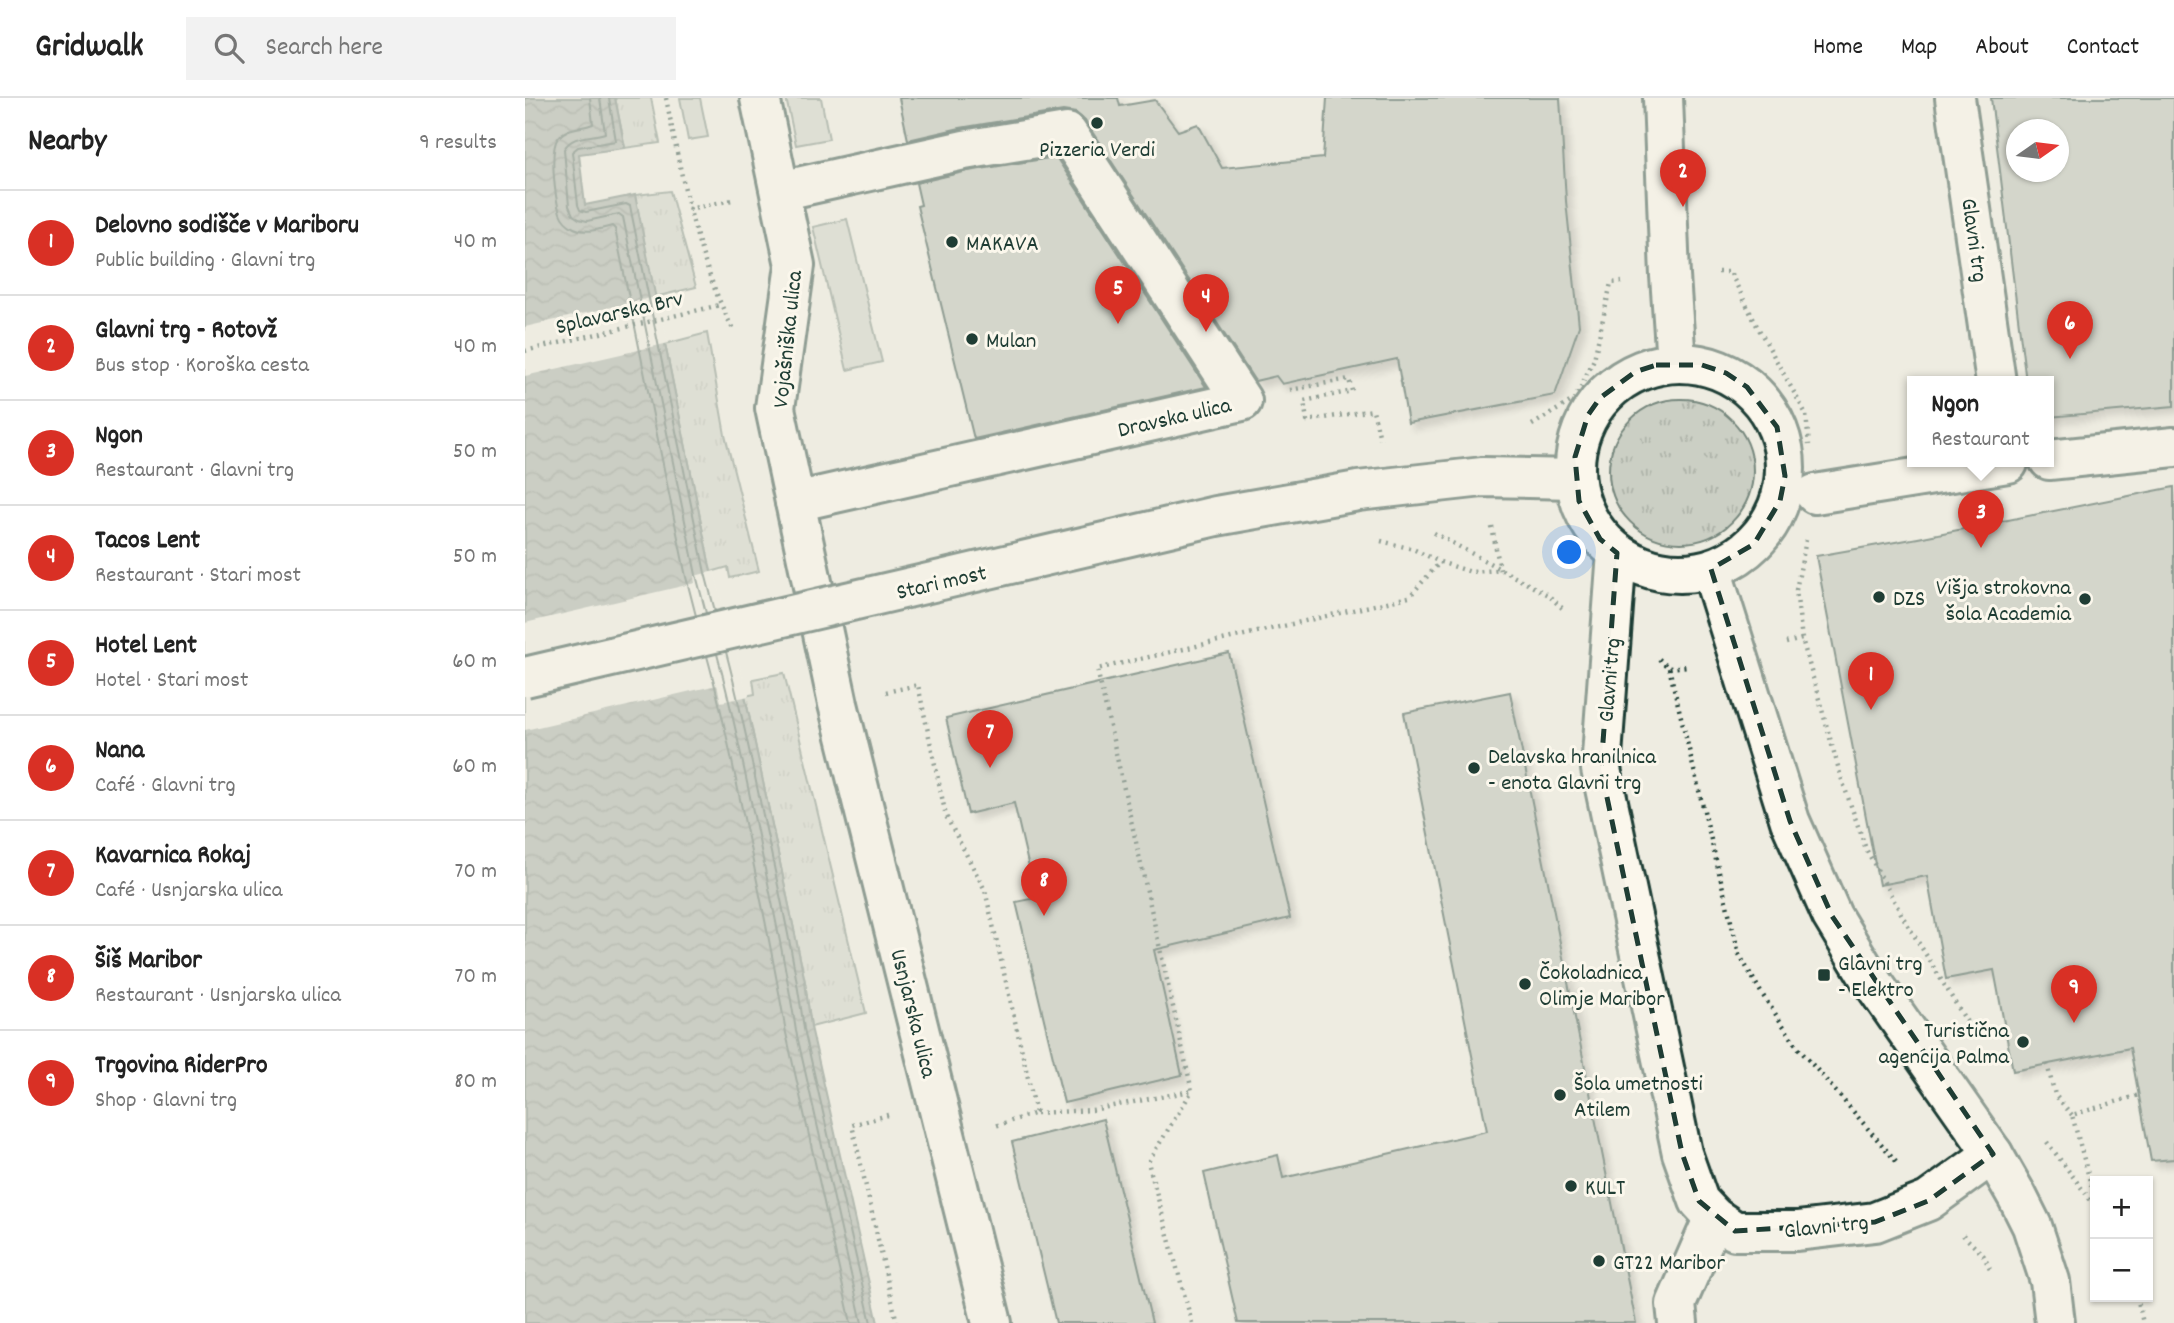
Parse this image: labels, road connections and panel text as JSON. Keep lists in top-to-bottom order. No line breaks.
{"streets":{"street":["Glavni trg","Vojašniška ulica","Dravska ulica","Stari most","Usnjarska ulica"],"path":["Splavarska Brv"]},"crossings":[["Glavni trg","Stari most"],["Vojašniška ulica","Dravska ulica"],["Vojašniška ulica","Usnjarska ulica"]],"places":{"other":["Pizzeria Verdi","MAKAVA","Mulan","DZS","Višja strokovna šola Academia","Delavska hranilnica - enota Glavni trg","Čokoladnica Olimje Maribor","Turistična agencija Palma","Šola umetnosti Atilem","KULT","GT22 Maribor"],"transit":["Glavni trg - Elektro"]},"north":"right","page":{"header":"Gridwalk","search":"Search here","nav":["Home","Map","About","Contact"],"heading":["Nearby","9 results"],"pins":["2","5","4","6","3","1","7","8","9"],"list":[{"mark":"1","name":"Delovno sodišče v Mariboru","note":"Public building · Glavni trg","value":"40 m"},{"mark":"2","name":"Glavni trg - Rotovž","note":"Bus stop · Koroška cesta","value":"40 m"},{"mark":"3","name":"Ngon","note":"Restaurant · Glavni trg","value":"50 m"},{"mark":"4","name":"Tacos Lent","note":"Restaurant · Stari most","value":"50 m"},{"mark":"5","name":"Hotel Lent","note":"Hotel · Stari most","value":"60 m"},{"mark":"6","name":"Nana","note":"Café · Glavni trg","value":"60 m"},{"mark":"7","name":"Kavarnica Rokaj","note":"Café · Usnjarska ulica","value":"70 m"},{"mark":"8","name":"Šiš Maribor","note":"Restaurant · Usnjarska ulica","value":"70 m"},{"mark":"9","name":"Trgovina RiderPro","note":"Shop · Glavni trg","value":"80 m"}],"popup":["Ngon","Restaurant"],"map_buttons":["+","−"]}}
